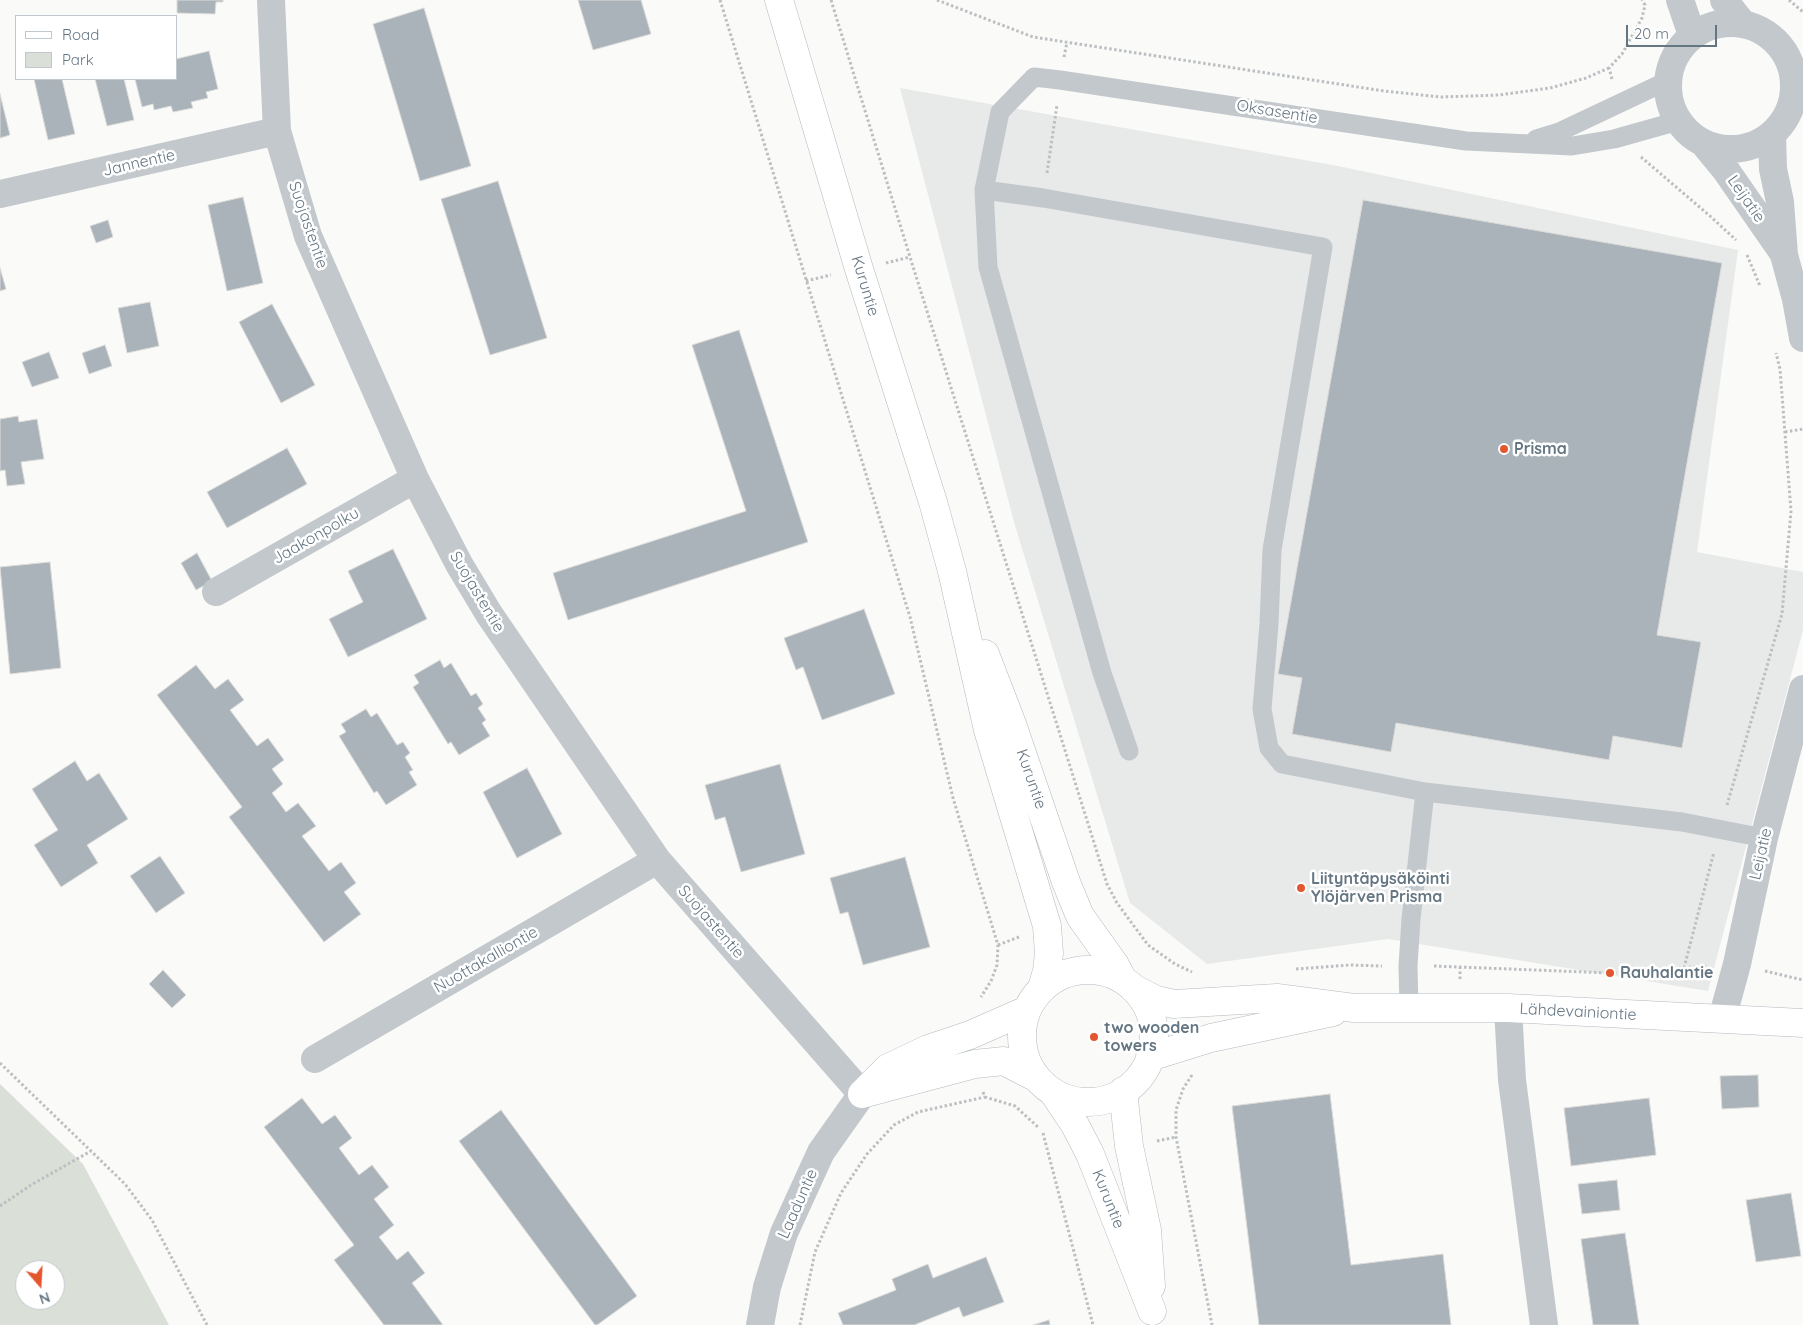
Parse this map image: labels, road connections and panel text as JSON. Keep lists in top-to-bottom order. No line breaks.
{"streets":{"main road":["Kuruntie","Lähdevainiontie","Laaduntie"],"street":["Jannentie","Leijatie","Suojastentie","Jaakonpolku","Nuottakalliontie"],"lane":["Oksasentie"]},"crossings":[["Oksasentie","Leijatie"],["Jannentie","Suojastentie"],["Leijatie","Lähdevainiontie"],["Suojastentie","Jaakonpolku"],["Suojastentie","Nuottakalliontie"],["Suojastentie","Laaduntie"],["Kuruntie","Lähdevainiontie"],["Kuruntie","Laaduntie"],["Lähdevainiontie","Laaduntie"]],"places":["Prisma","Liityntäpysäköinti Ylöjärven Prisma","Rauhalantie","two wooden towers"],"legend":["Road","Park"],"scale_bar":"20 m","north":"bottom"}
